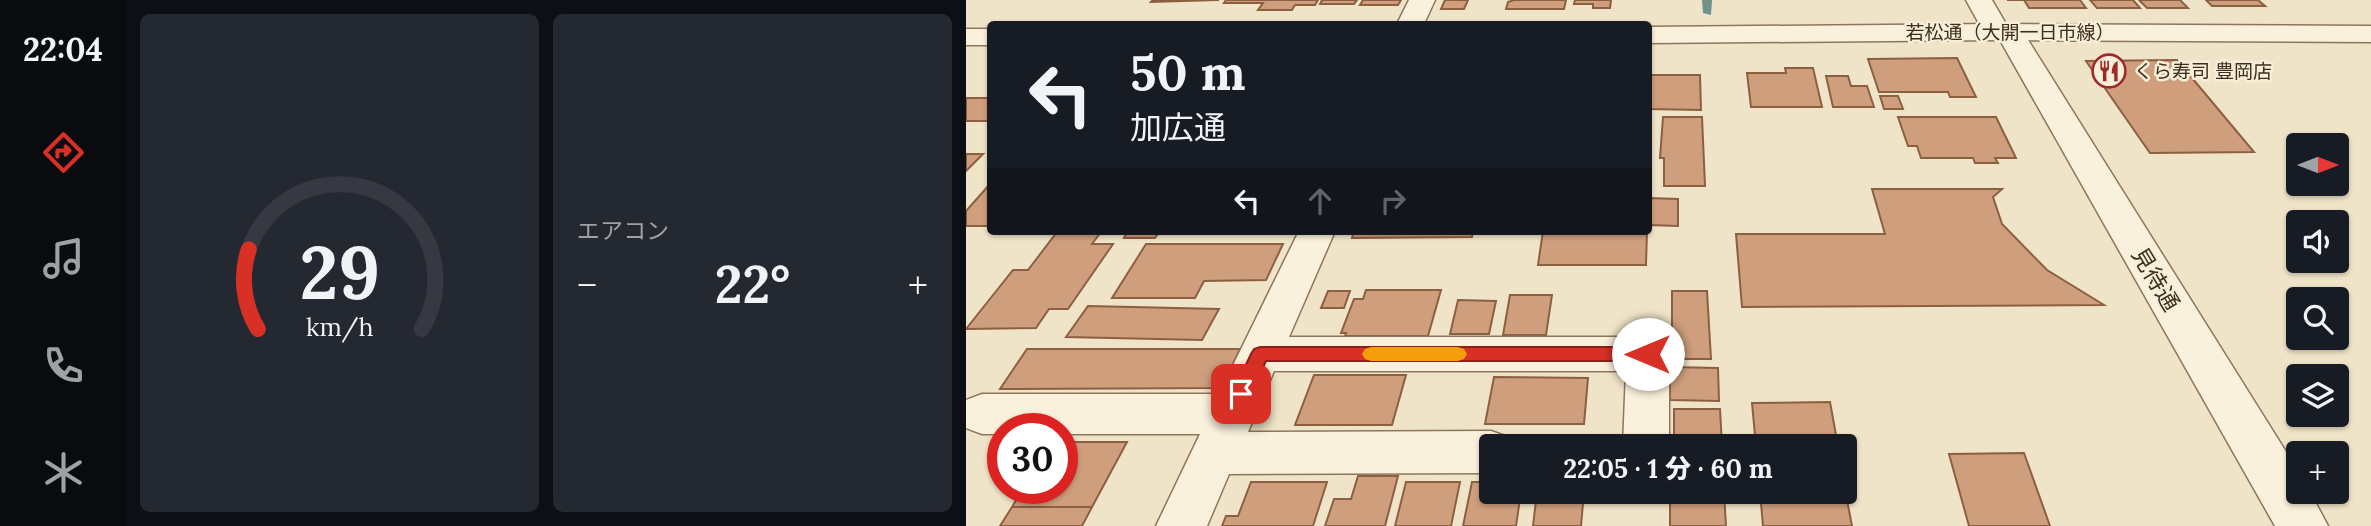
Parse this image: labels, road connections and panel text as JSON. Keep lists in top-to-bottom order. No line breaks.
{"streets":{"street":["若松通（大開一日市線）","見待通"]},"crossings":[["若松通（大開一日市線）","見待通"]],"places":{"restaurant":["くら寿司 豊岡店"]},"north":"right","page":{"tabs":"22:04","tile":"エアコン","turn":["50 m","加広通"],"map_buttons":"+","heat":["−","22°","+"],"limit":"30","trip":"22:05 · 1 分 · 60 m","gauge":["29","km/h"]}}
